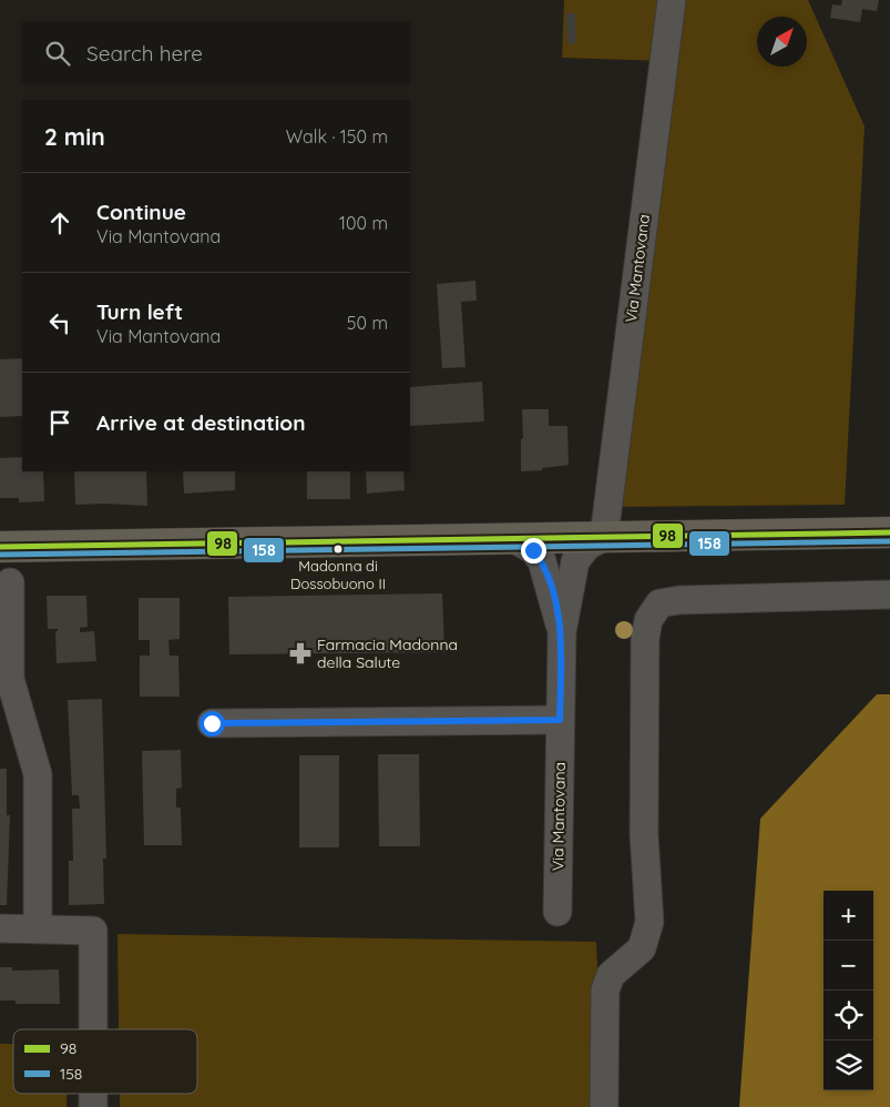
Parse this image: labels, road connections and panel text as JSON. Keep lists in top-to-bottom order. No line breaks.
{"streets":{"street":["Via Mantovana"]},"places":{"other":["Madonna di Dossobuono II"],"pharmacy":["Farmacia Madonna della Salute"]},"lines":["transit line 98","transit line 158"],"legend":["98","158"],"north":"top right","page":{"search":"Search here","heading":["2 min","Walk · 150 m"],"list":[["Continue","Via Mantovana","100 m"],["Turn left","Via Mantovana","50 m"],"Arrive at destination"],"map_buttons":["+","−"]}}
